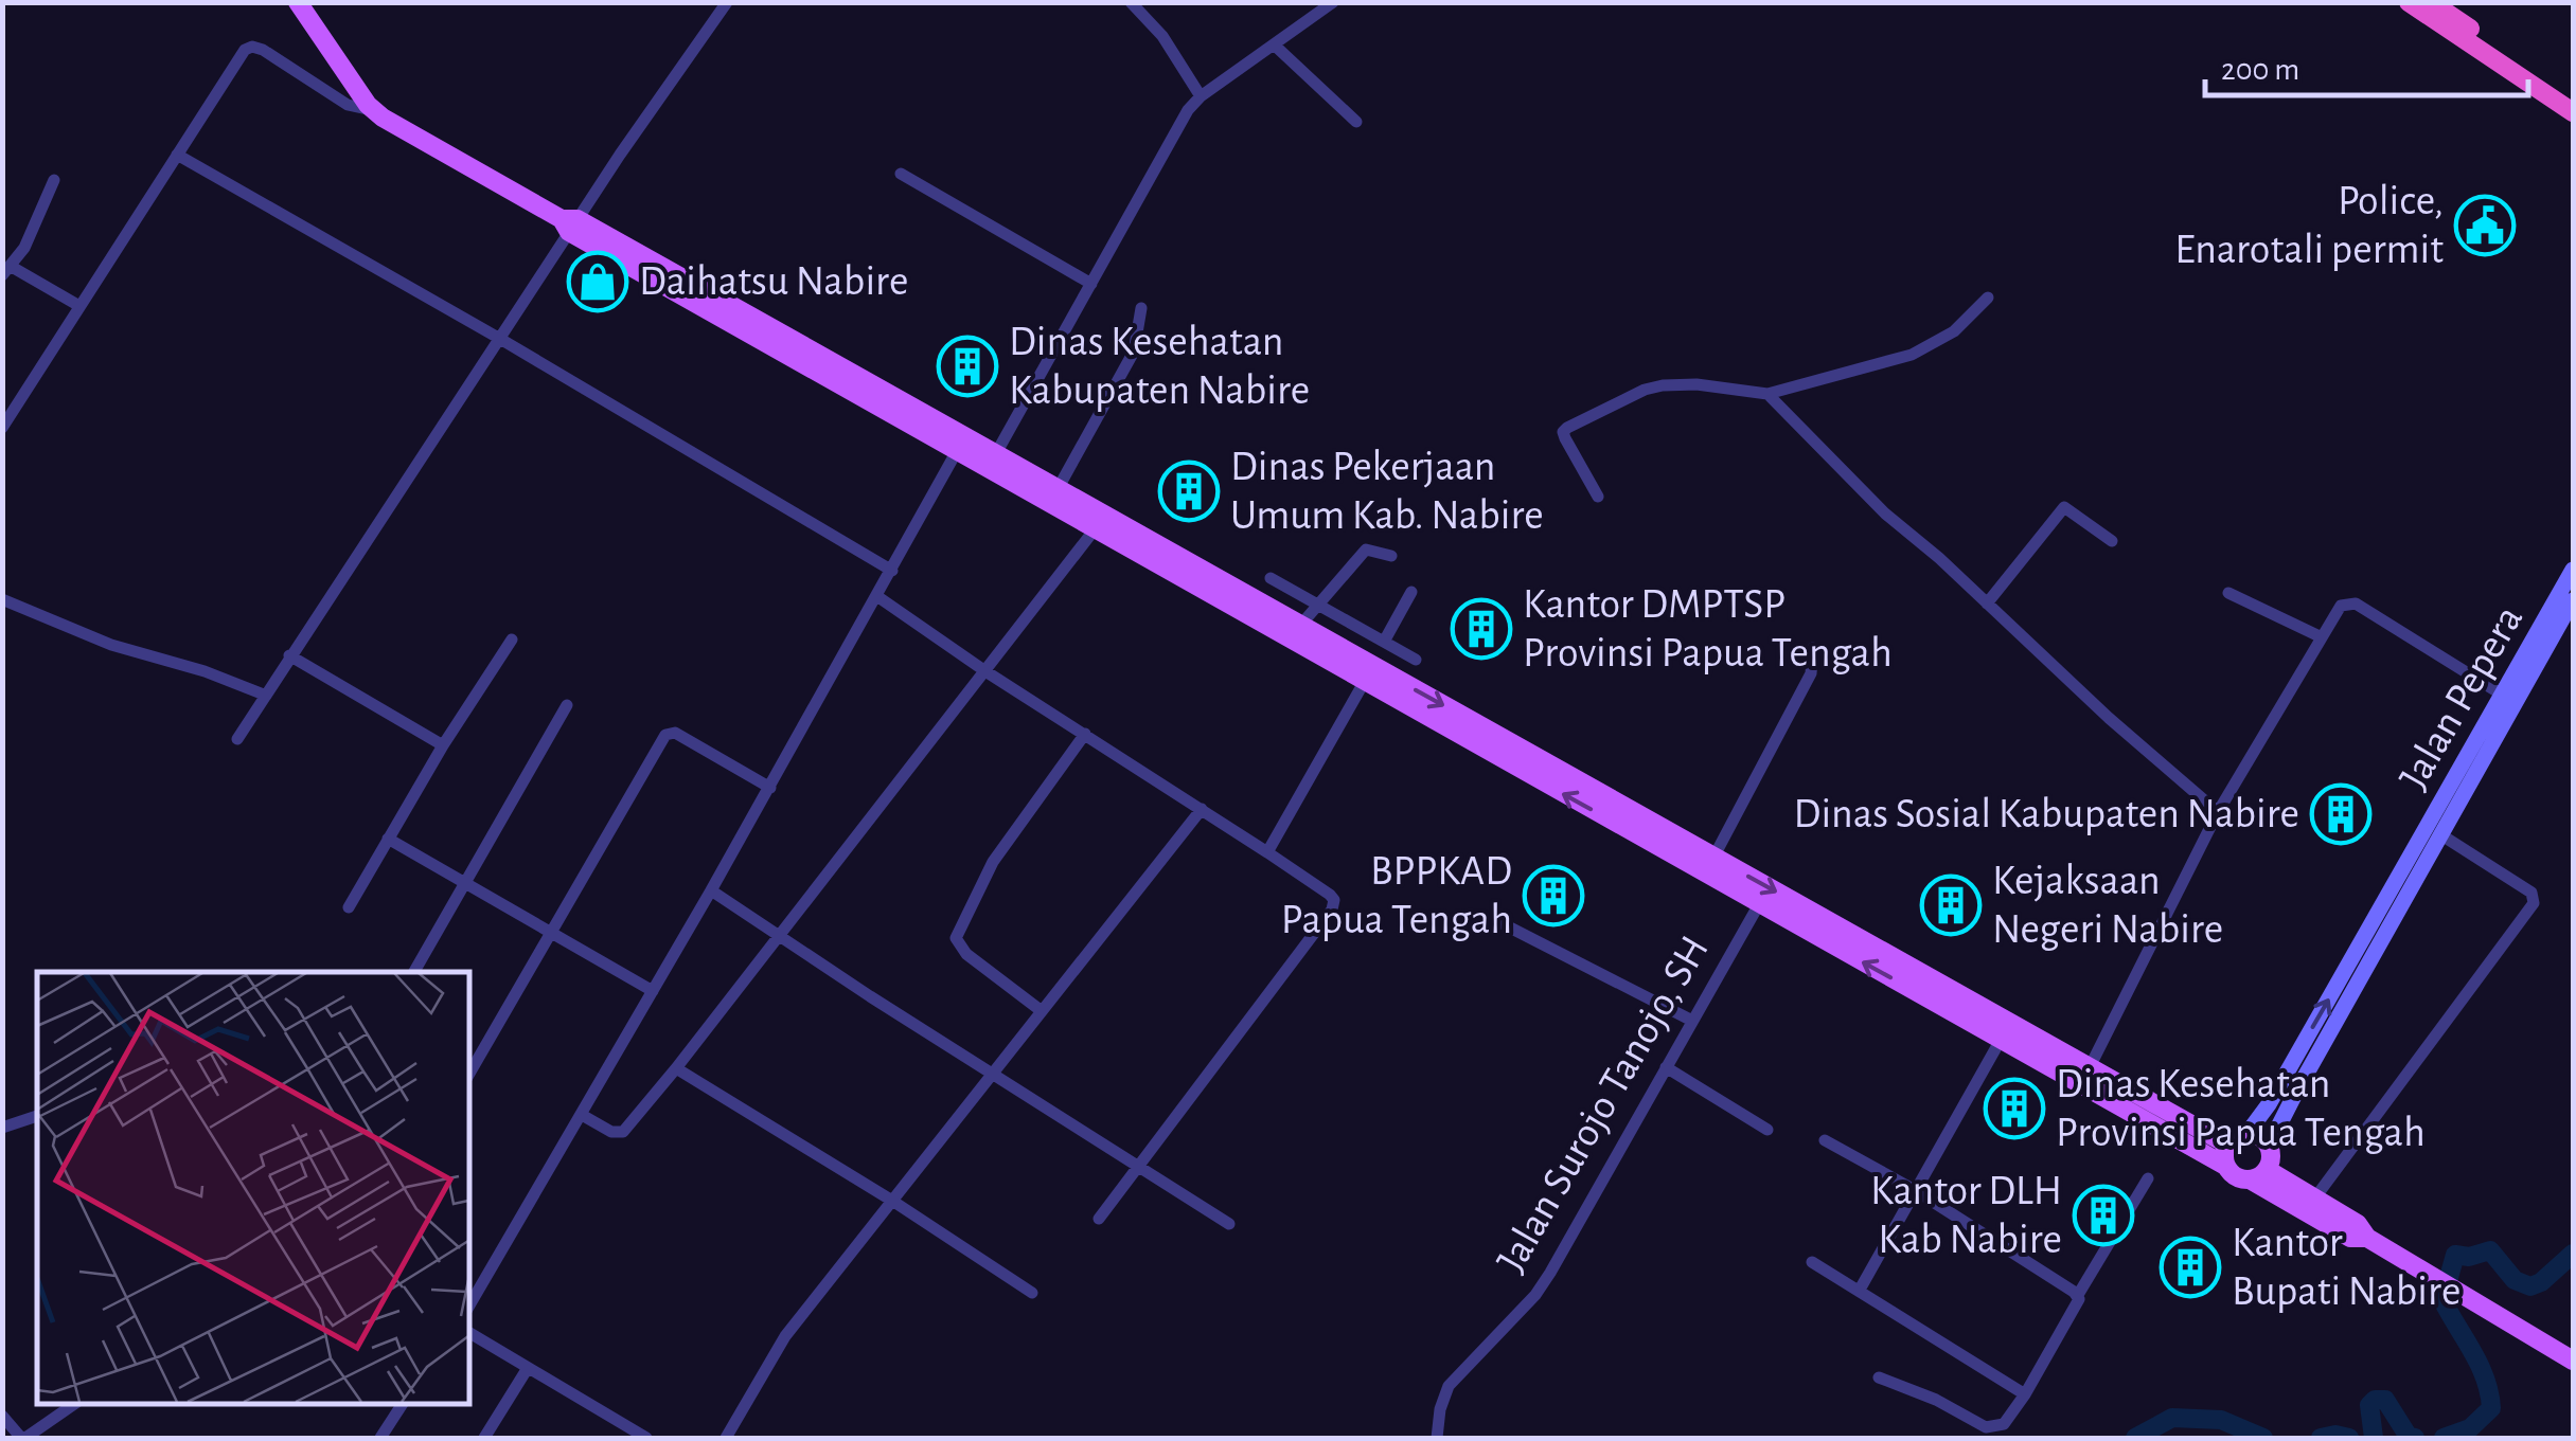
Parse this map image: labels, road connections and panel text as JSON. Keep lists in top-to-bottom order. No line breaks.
{"streets":{"main road":["Jalan Pepera"],"street":["Jalan Surojo Tanojo, SH"]},"places":{"public building":["Police, Enarotali permit"],"shop":["Daihatsu Nabire"],"building":["Dinas Kesehatan Kabupaten Nabire","Dinas Pekerjaan Umum Kab. Nabire","Kantor DMPTSP Provinsi Papua Tengah","Dinas Sosial Kabupaten Nabire","BPPKAD Papua Tengah","Kejaksaan Negeri Nabire","Dinas Kesehatan Provinsi Papua Tengah","Kantor DLH Kab Nabire","Kantor Bupati Nabire"]},"scale_bar":"200 m"}
